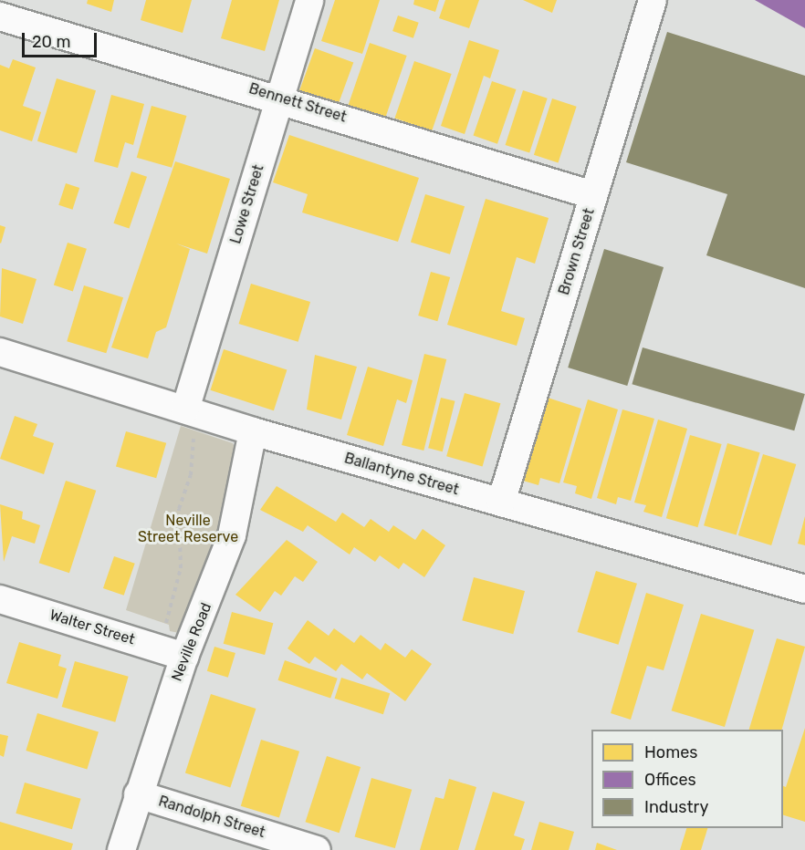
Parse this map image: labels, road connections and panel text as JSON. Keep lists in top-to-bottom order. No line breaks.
{"streets":{"street":["Bennett Street","Lowe Street","Brown Street","Ballantyne Street","Walter Street","Neville Road","Randolph Street"]},"crossings":[["Bennett Street","Lowe Street"],["Bennett Street","Brown Street"],["Lowe Street","Ballantyne Street"],["Brown Street","Ballantyne Street"],["Ballantyne Street","Neville Road"],["Walter Street","Neville Road"],["Neville Road","Randolph Street"]],"parks":["Neville Street Reserve"],"legend":["Homes","Offices","Industry"],"scale_bar":"20 m"}
